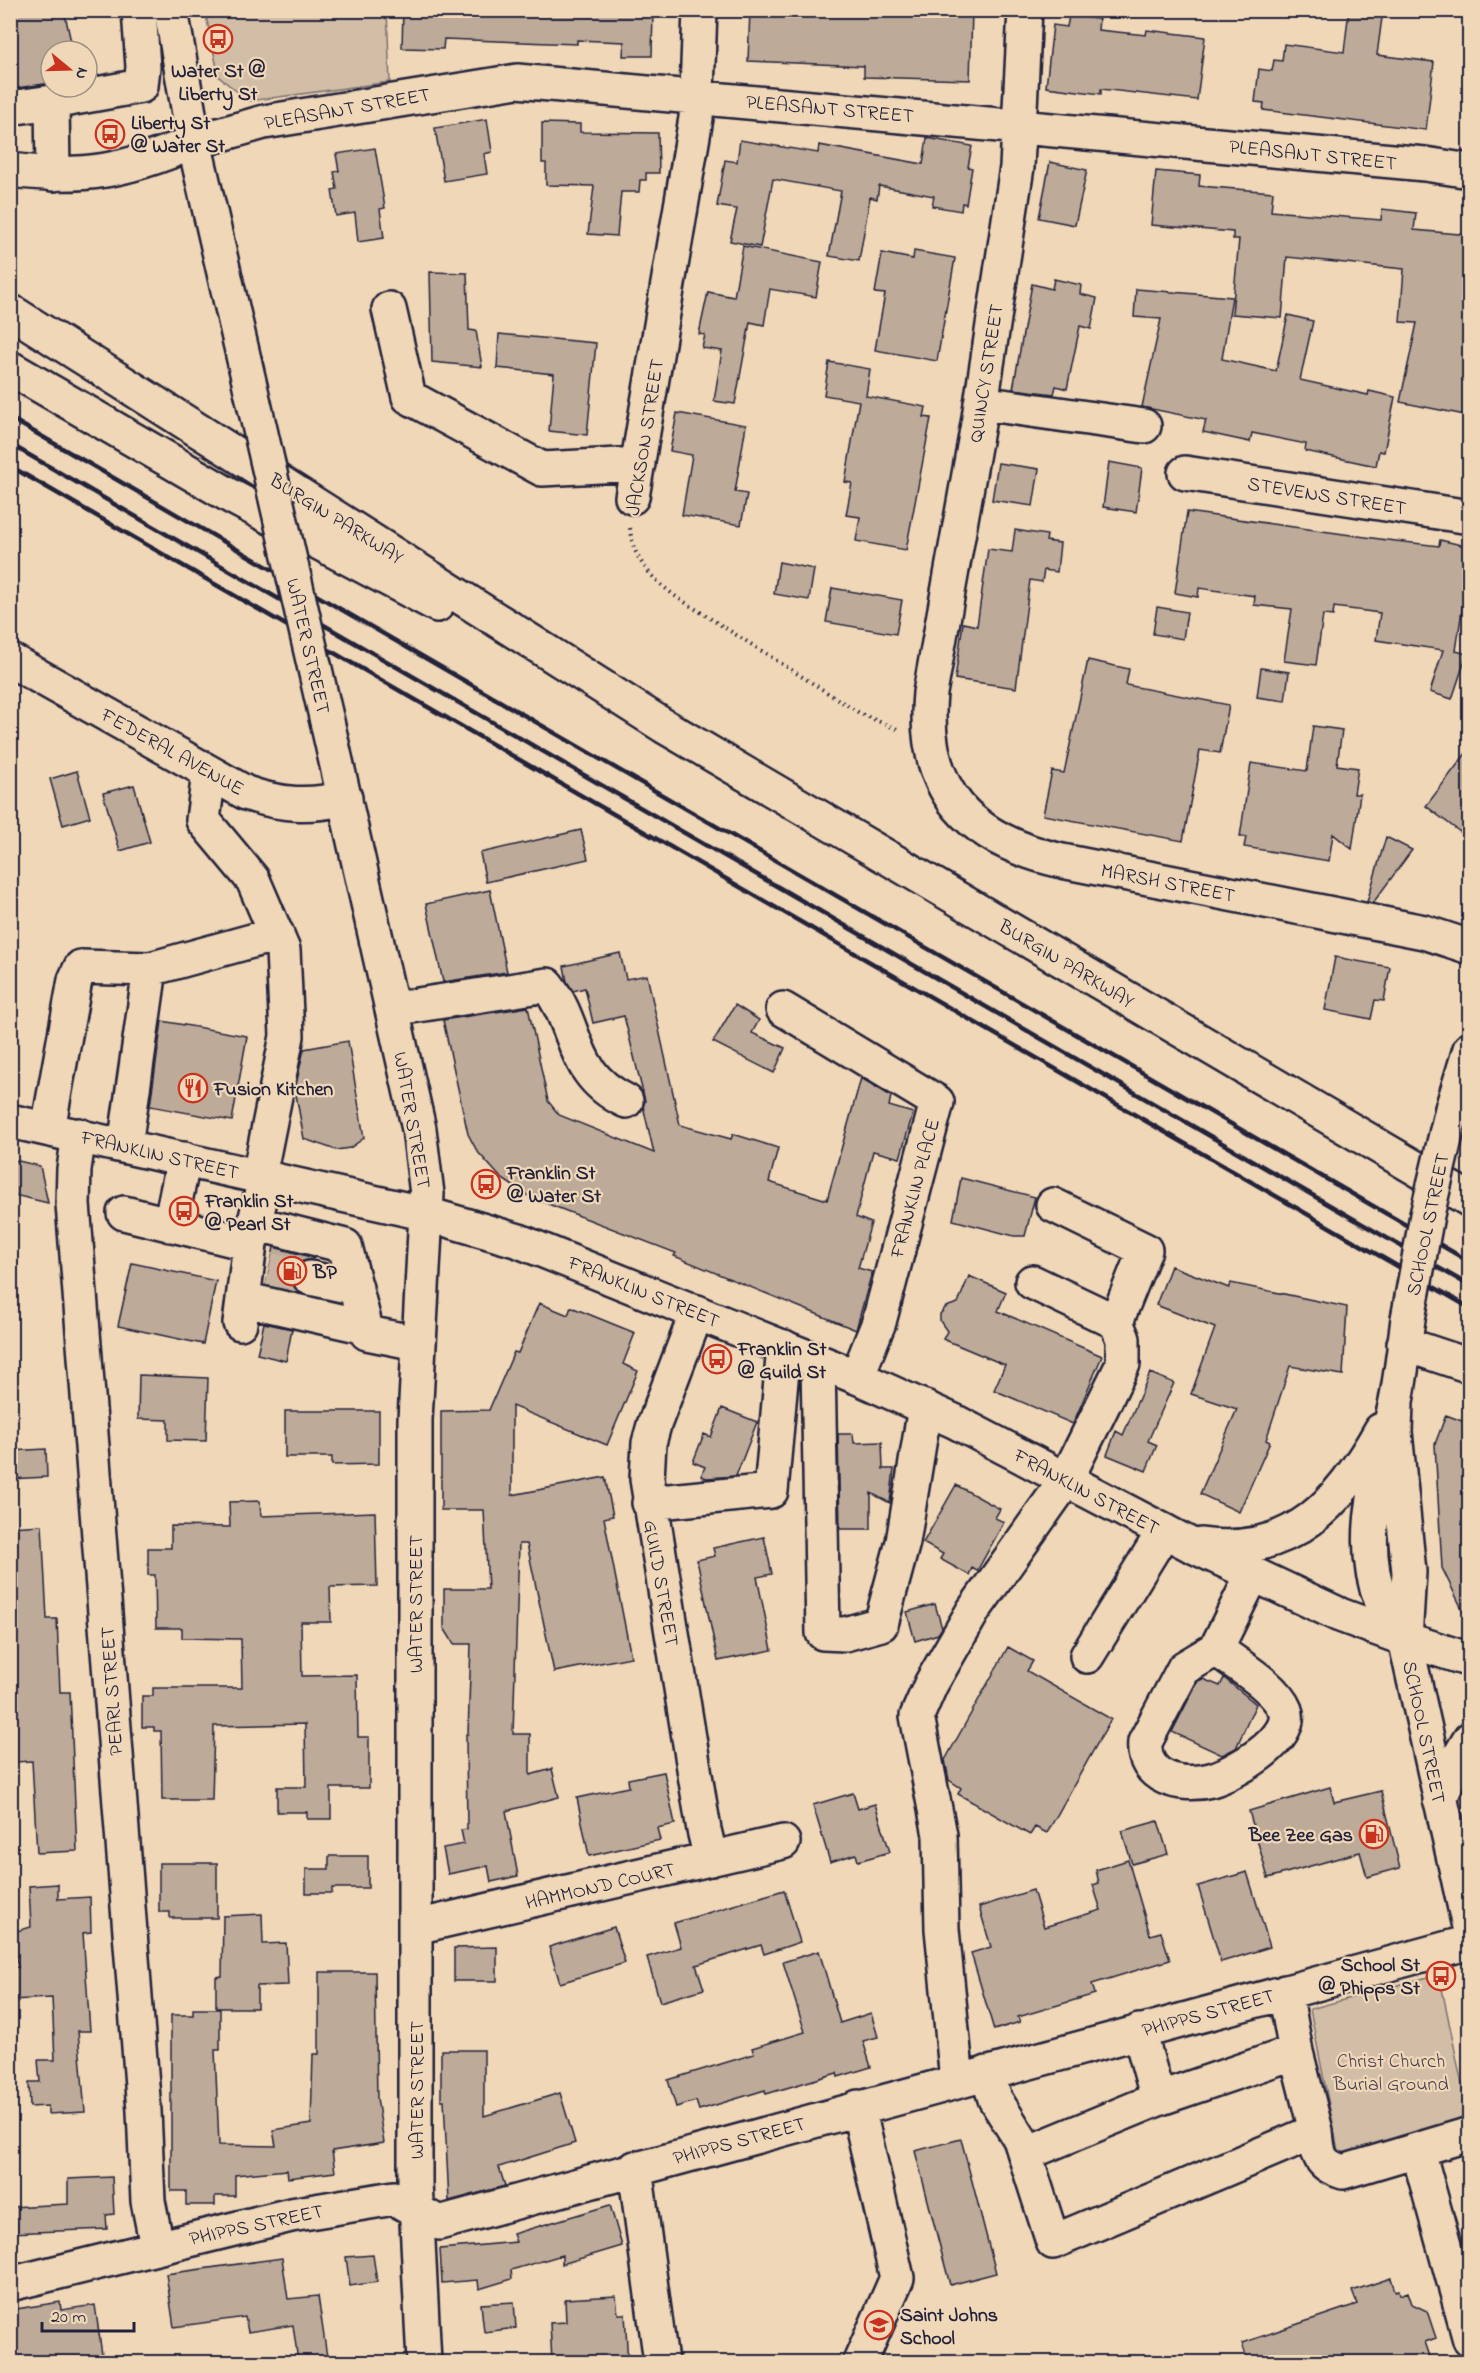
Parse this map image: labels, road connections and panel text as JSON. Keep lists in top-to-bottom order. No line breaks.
{"streets":{"street":["PLEASANT STREET","QUINCY STREET","JACKSON STREET","STEVENS STREET","BURGIN PARKWAY","WATER STREET","FEDERAL AVENUE","MARSH STREET","FRANKLIN STREET","FRANKLIN PLACE","SCHOOL STREET","GUILD STREET","PEARL STREET","HAMMOND COURT","PHIPPS STREET"]},"crossings":[["PLEASANT STREET","QUINCY STREET"],["PLEASANT STREET","JACKSON STREET"],["PLEASANT STREET","WATER STREET"],["QUINCY STREET","JACKSON STREET"],["QUINCY STREET","MARSH STREET"],["JACKSON STREET","MARSH STREET"],["WATER STREET","FEDERAL AVENUE"],["WATER STREET","FRANKLIN STREET"],["WATER STREET","HAMMOND COURT"],["WATER STREET","PHIPPS STREET"],["FRANKLIN STREET","FRANKLIN PLACE"],["FRANKLIN STREET","SCHOOL STREET"],["FRANKLIN STREET","GUILD STREET"],["FRANKLIN STREET","PEARL STREET"],["GUILD STREET","HAMMOND COURT"],["PEARL STREET","PHIPPS STREET"]],"parks":["Christ Church Burial Ground"],"places":{"bus stop":["Water St @ Liberty St","Liberty St @ Water St","Franklin St @ Water St","Franklin St @ Pearl St","Franklin St @ Guild St","School St @ Phipps St"],"restaurant":["Fusion Kitchen"],"fuel station":["BP","Bee Zee Gas"],"school or university":["Saint Johns School"]},"scale_bar":"20 m","north":"right"}
